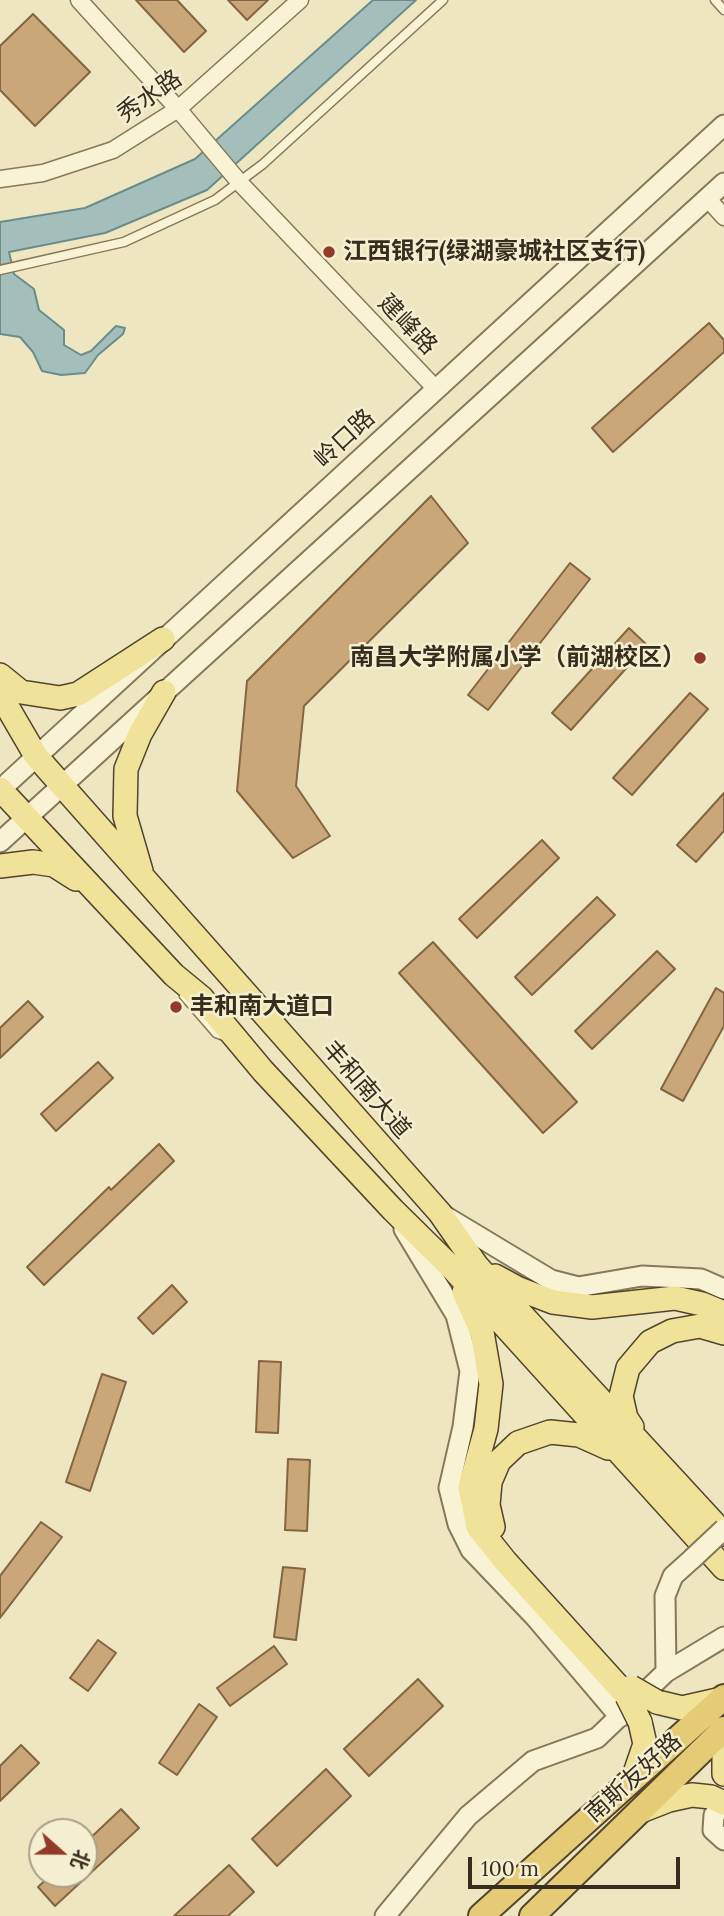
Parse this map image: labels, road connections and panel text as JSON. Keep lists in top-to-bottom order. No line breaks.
{"streets":{"highway":["南斯友好路"],"main road":["丰和南大道"],"street":["秀水路","建峰路","岭口路"]},"crossings":[["秀水路","建峰路"],["建峰路","岭口路"],["岭口路","丰和南大道"]],"places":["江西银行(绿湖豪城社区支行)","南昌大学附属小学（前湖校区）","丰和南大道口"],"scale_bar":"100 m","north":"right"}
